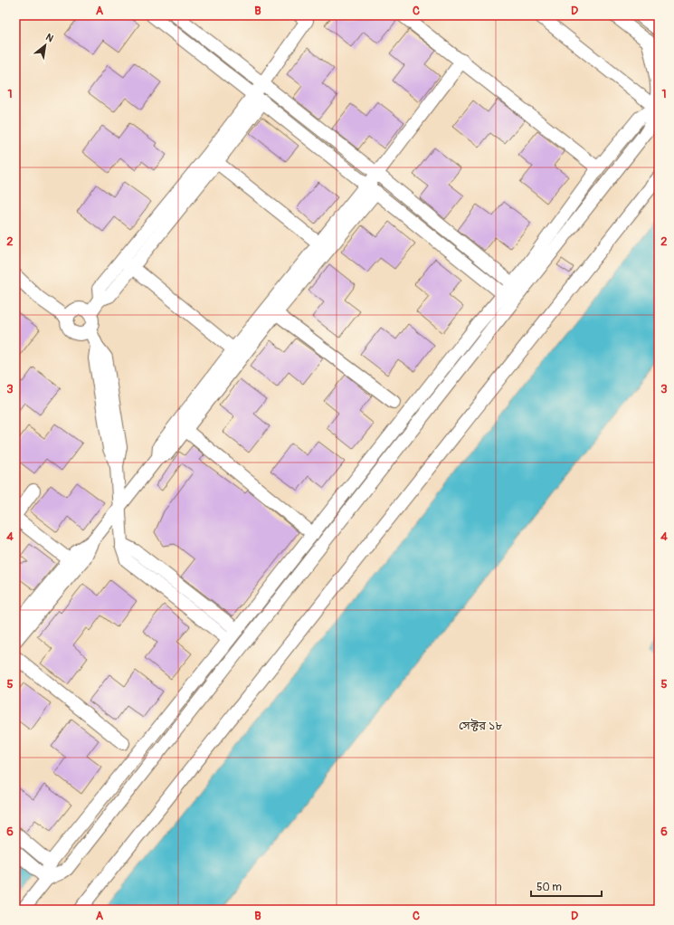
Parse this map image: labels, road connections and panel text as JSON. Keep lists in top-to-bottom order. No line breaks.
{"districts":["সেক্টর ১৮"],"scale_bar":"50 m","north":"top right","grid":{"columns":["A","B","C","D"],"rows":["1","2","3","4","5","6"]}}
